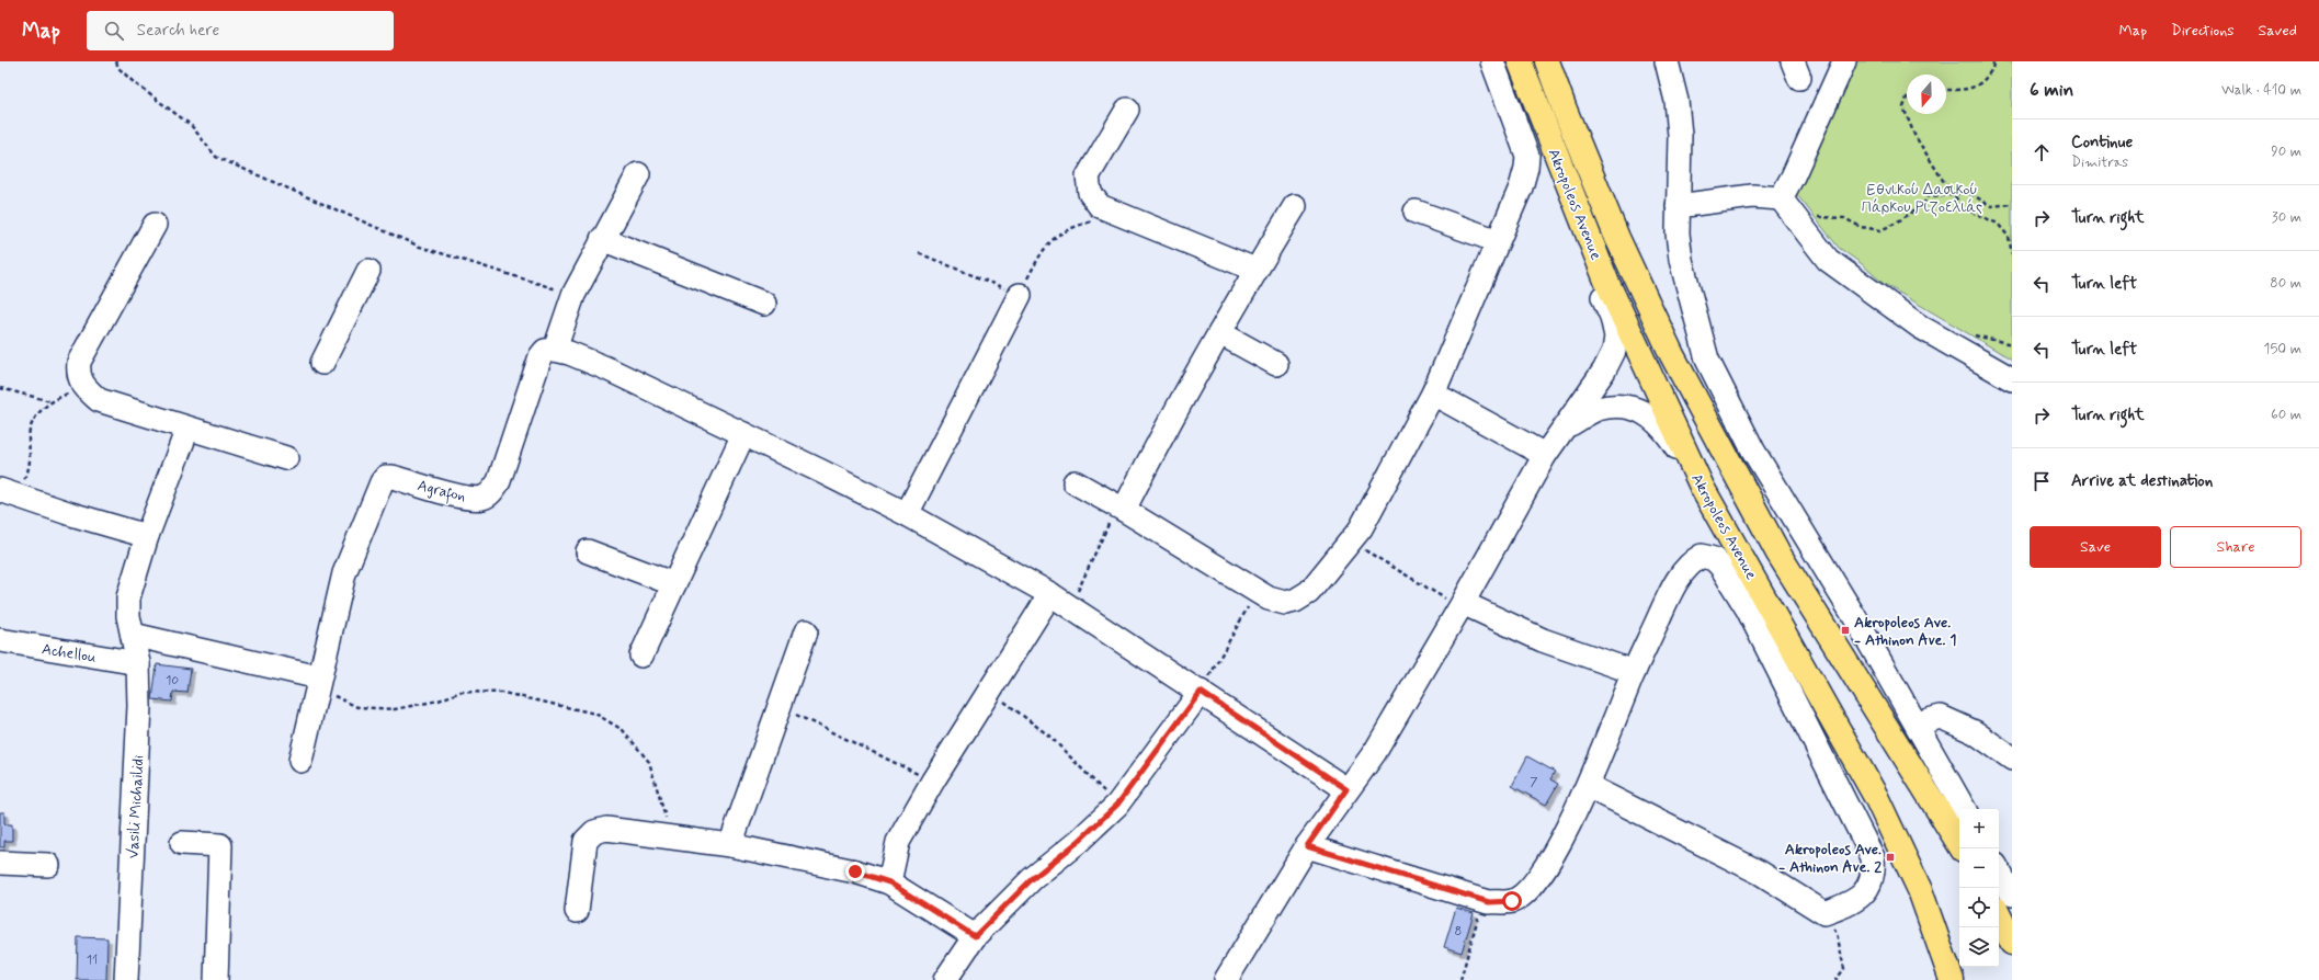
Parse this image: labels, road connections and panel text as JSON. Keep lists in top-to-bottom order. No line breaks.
{"streets":{"highway":["Akropoleos Avenue"],"street":["Agrafon","Achellou","Vasili Michailidi"]},"crossings":[["Achellou","Vasili Michailidi"]],"parks":["Εθνικού Δασικού Πάρκου Ριζοελιάς"],"places":{"transit":["Akropoleos Ave. - Athinon Ave. 1","Akropoleos Ave. - Athinon Ave. 2"]},"house_numbers":["10","7","8","11"],"north":"bottom","page":{"header":"Map","search":"Search here","nav":["Map","Directions","Saved"],"heading":["6 min","Walk · 410 m"],"list":[["Continue","Dimitras","90 m"],["Turn right","30 m"],["Turn left","80 m"],["Turn left","150 m"],["Turn right","60 m"],"Arrive at destination"],"buttons":["Save","Share"],"map_buttons":["+","−"]}}
